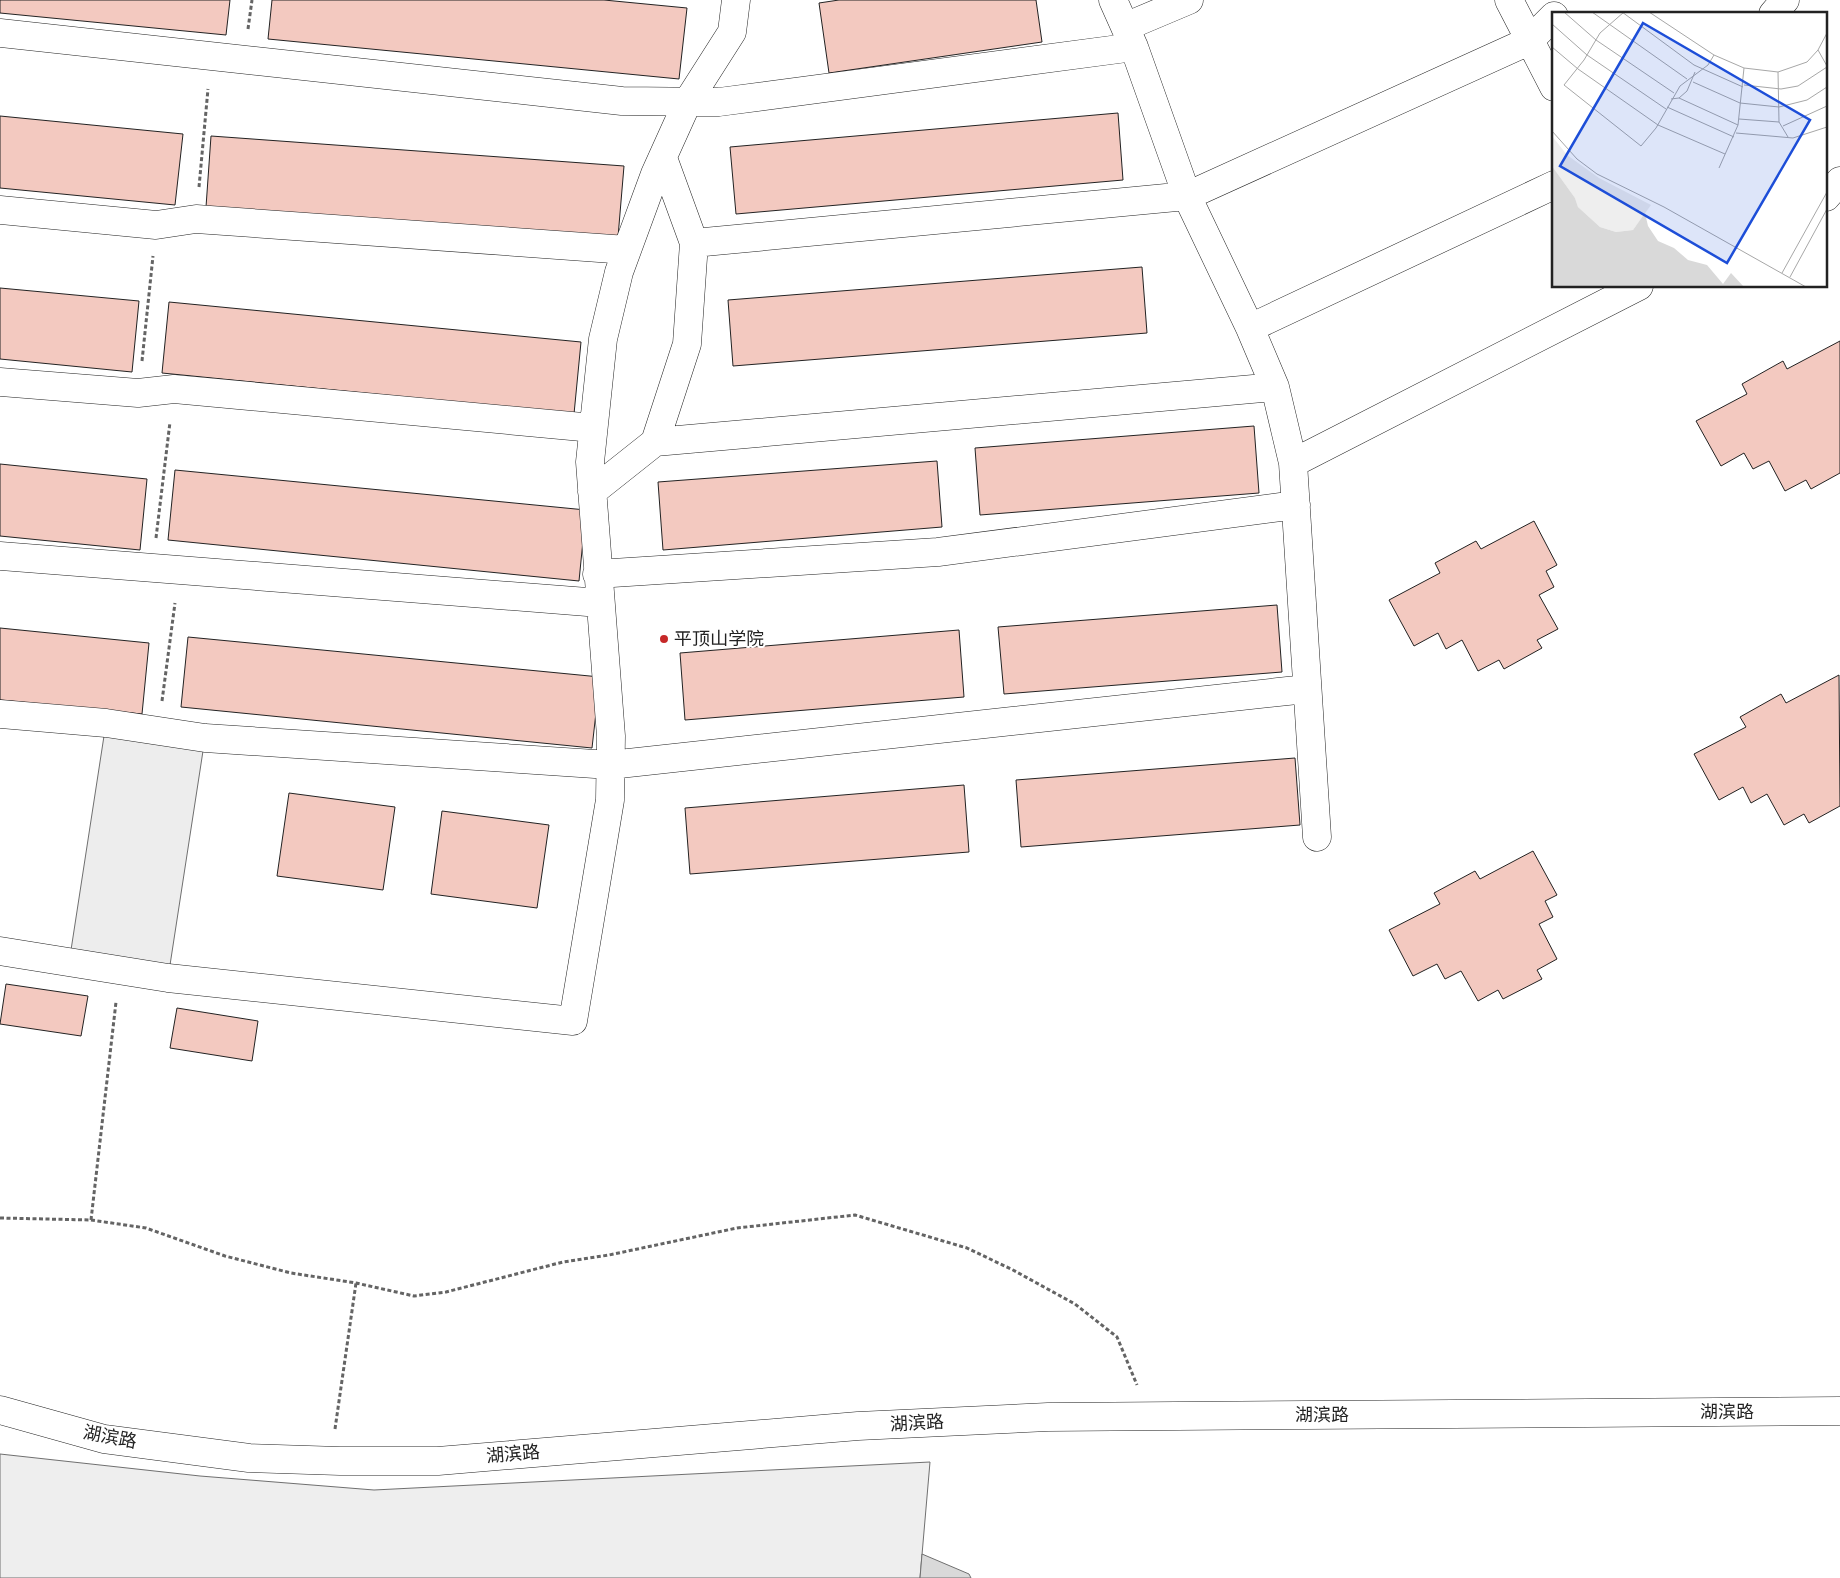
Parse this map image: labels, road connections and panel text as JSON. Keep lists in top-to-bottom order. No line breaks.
{"streets":{"street":["湖滨路"]},"places":["平顶山学院"]}
